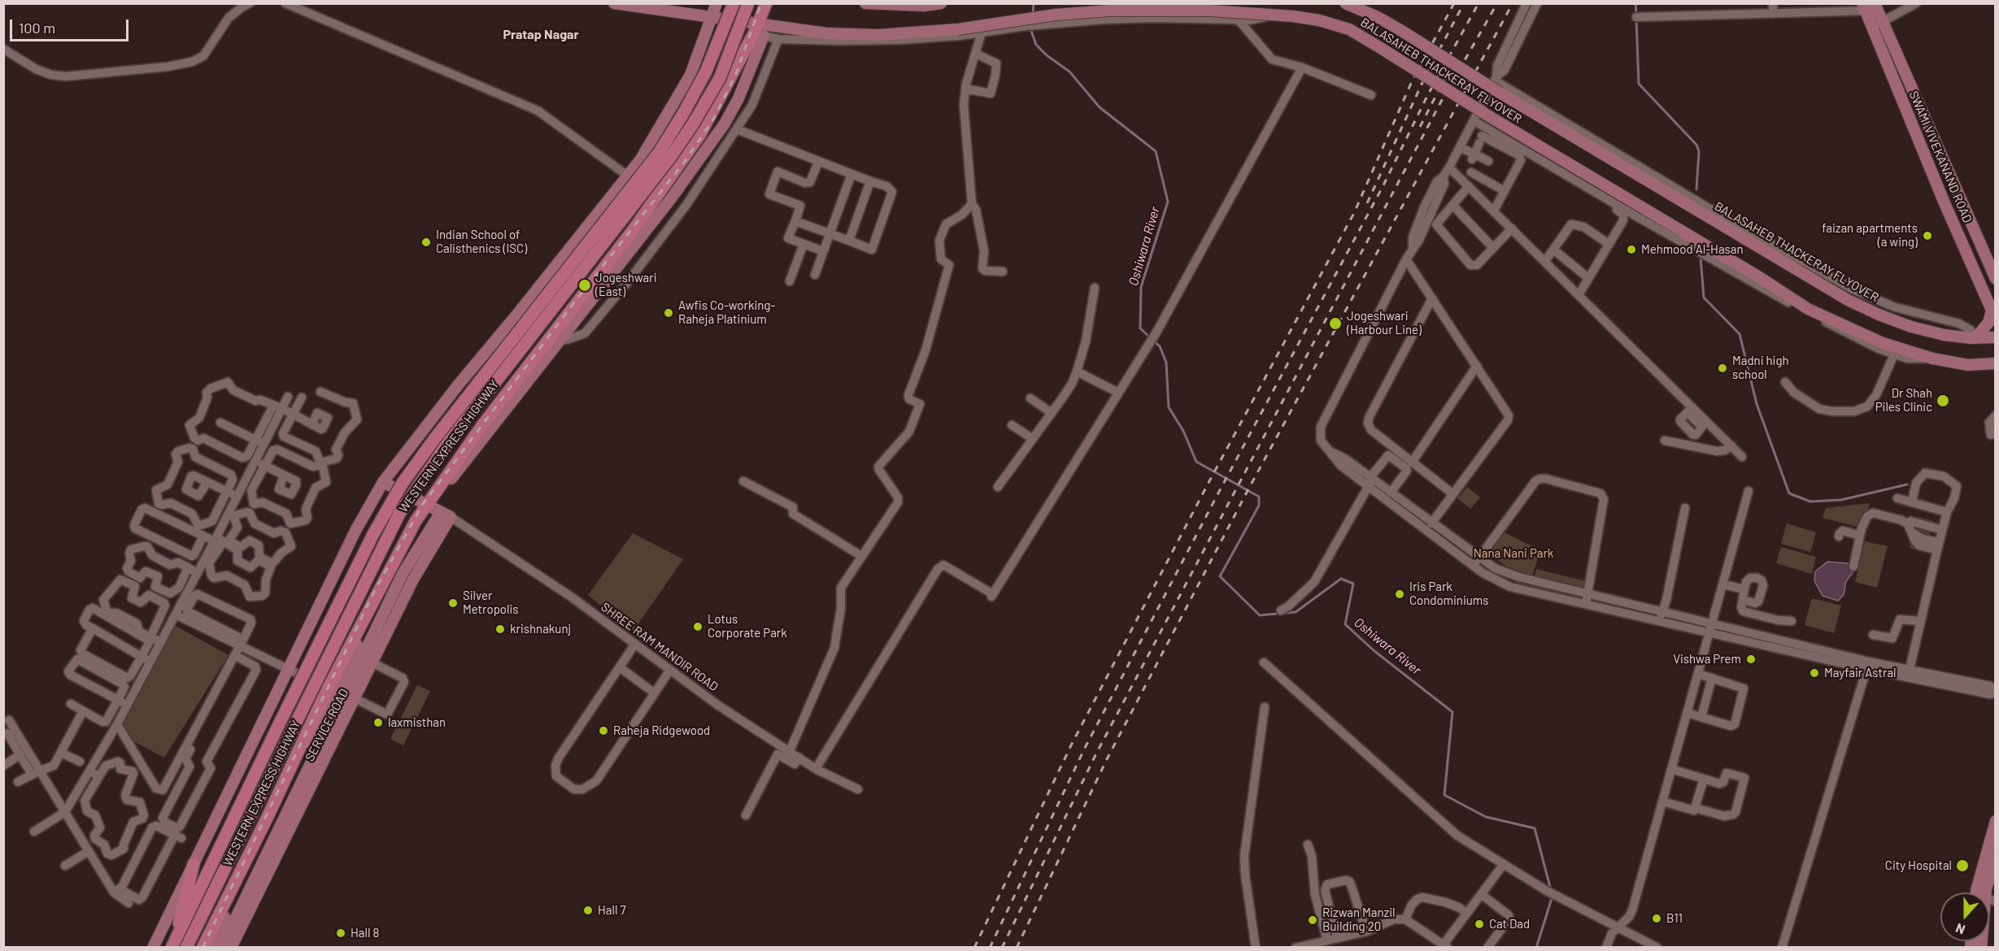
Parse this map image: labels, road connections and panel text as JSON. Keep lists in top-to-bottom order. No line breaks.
{"streets":{"highway":["WESTERN EXPRESS HIGHWAY"],"main road":["BALASAHEB THACKERAY FLYOVER","SWAMI VIVEKANAND ROAD","SERVICE ROAD"],"street":["SHREE RAM MANDIR ROAD"]},"crossings":[["SHREE RAM MANDIR ROAD","SERVICE ROAD"]],"districts":["Pratap Nagar"],"water":["Oshiwara River"],"parks":["Nana Nani Park"],"places":["faizan apartments (a wing)","Indian School of Calisthenics (ISC)","Mehmood Al-Hasan","Jogeshwari (East)","Awfis Co-working- Raheja Platinium","Jogeshwari (Harbour Line)","Madni high school","Dr Shah Piles Clinic","Iris Park Condominiums","Silver Metropolis","Lotus Corporate Park","krishnakunj","Vishwa Prem","Mayfair Astral","laxmisthan","Raheja Ridgewood","City Hospital","Hall 7","B11","Rizwan Manzil Building 20","Cat Dad","Hall 8"],"scale_bar":"100 m","north":"bottom"}
